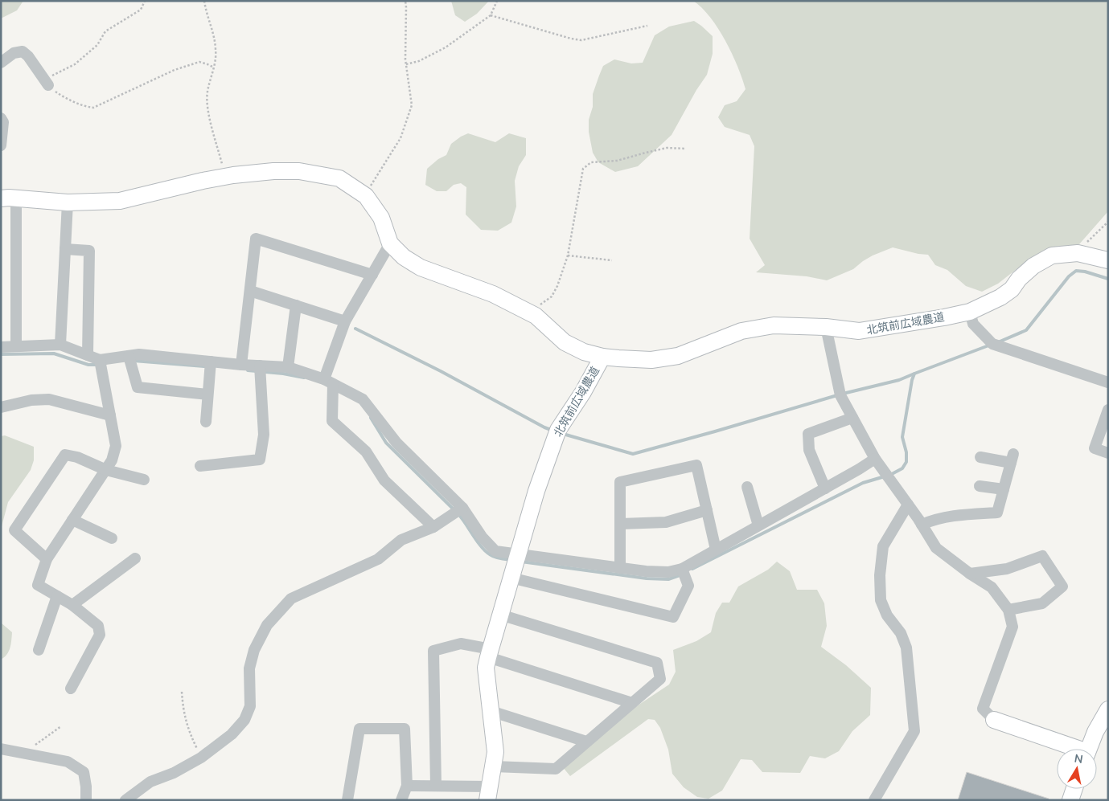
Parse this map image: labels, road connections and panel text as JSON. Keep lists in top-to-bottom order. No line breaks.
{"streets":{"street":["北筑前広域農道"]},"north":"top"}
